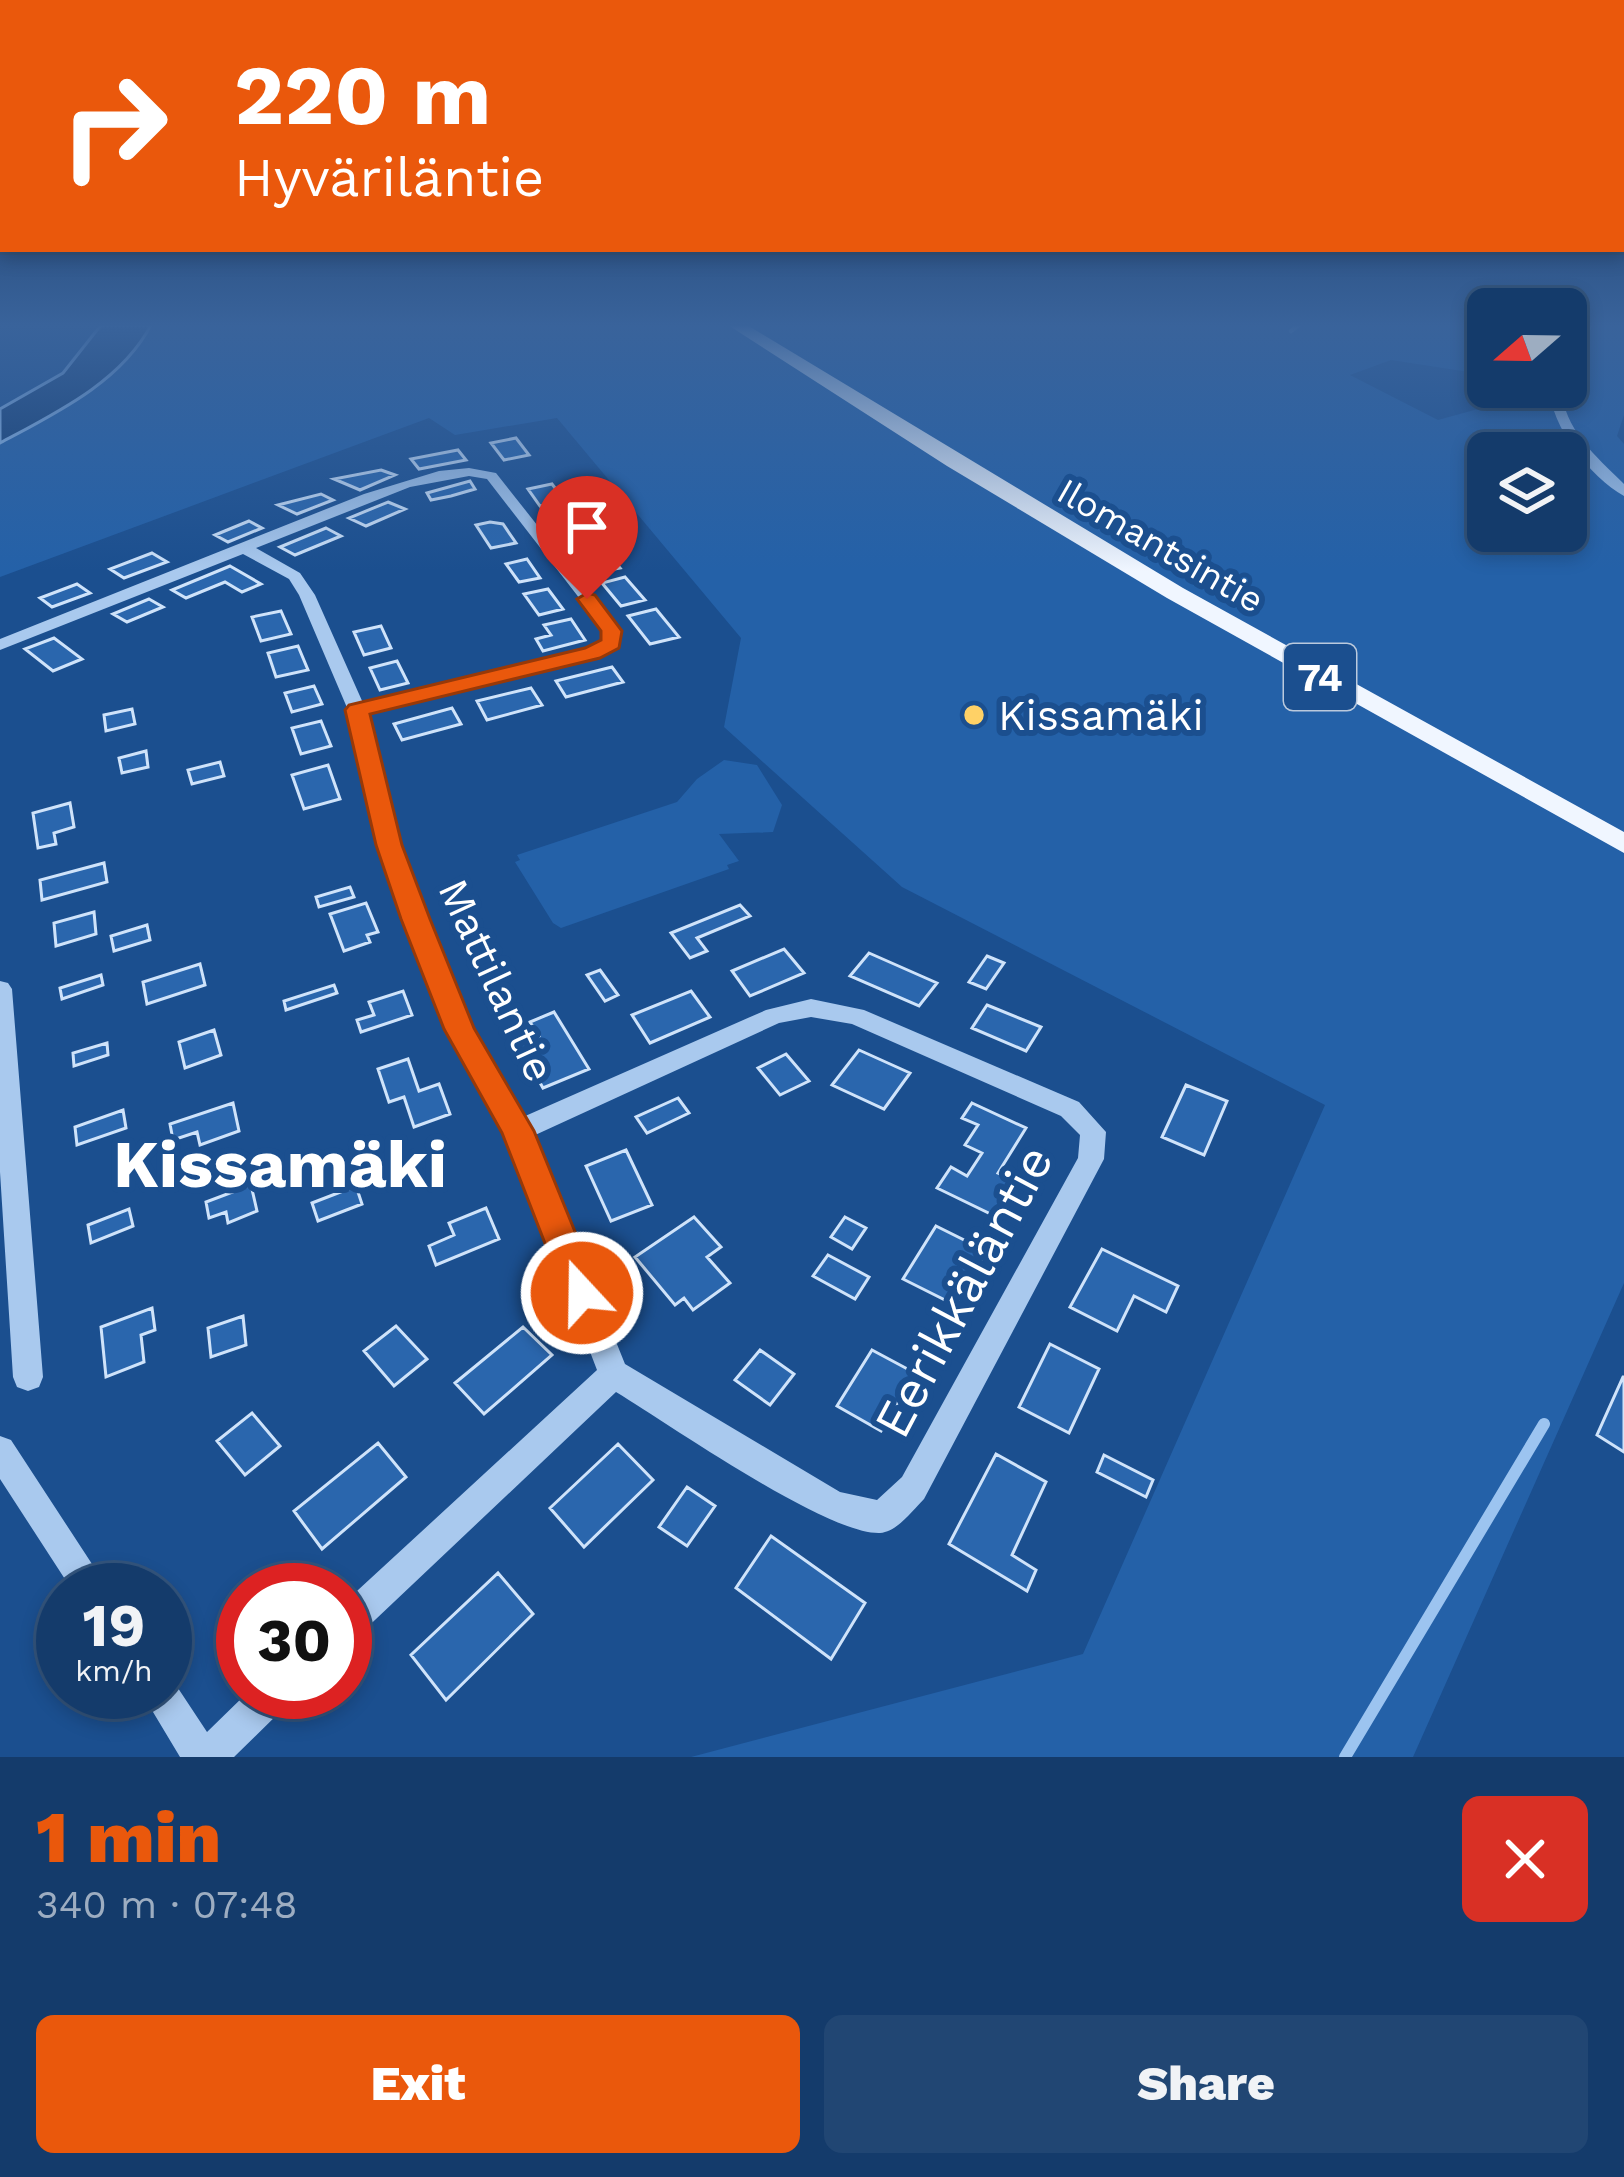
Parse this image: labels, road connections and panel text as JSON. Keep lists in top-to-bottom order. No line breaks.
{"streets":{"main road":["Ilomantsintie","74"],"street":["Mattilantie","Eerikkäläntie"]},"crossings":[["Mattilantie","Eerikkäläntie"]],"districts":["Kissamäki"],"places":["Kissamäki"],"north":"left","page":{"turn":["220 m","Hyväriläntie"],"speed":"19 km/h","limit":"30","heading":["1 min","340 m · 07:48"],"buttons":["Exit","Share"]}}
